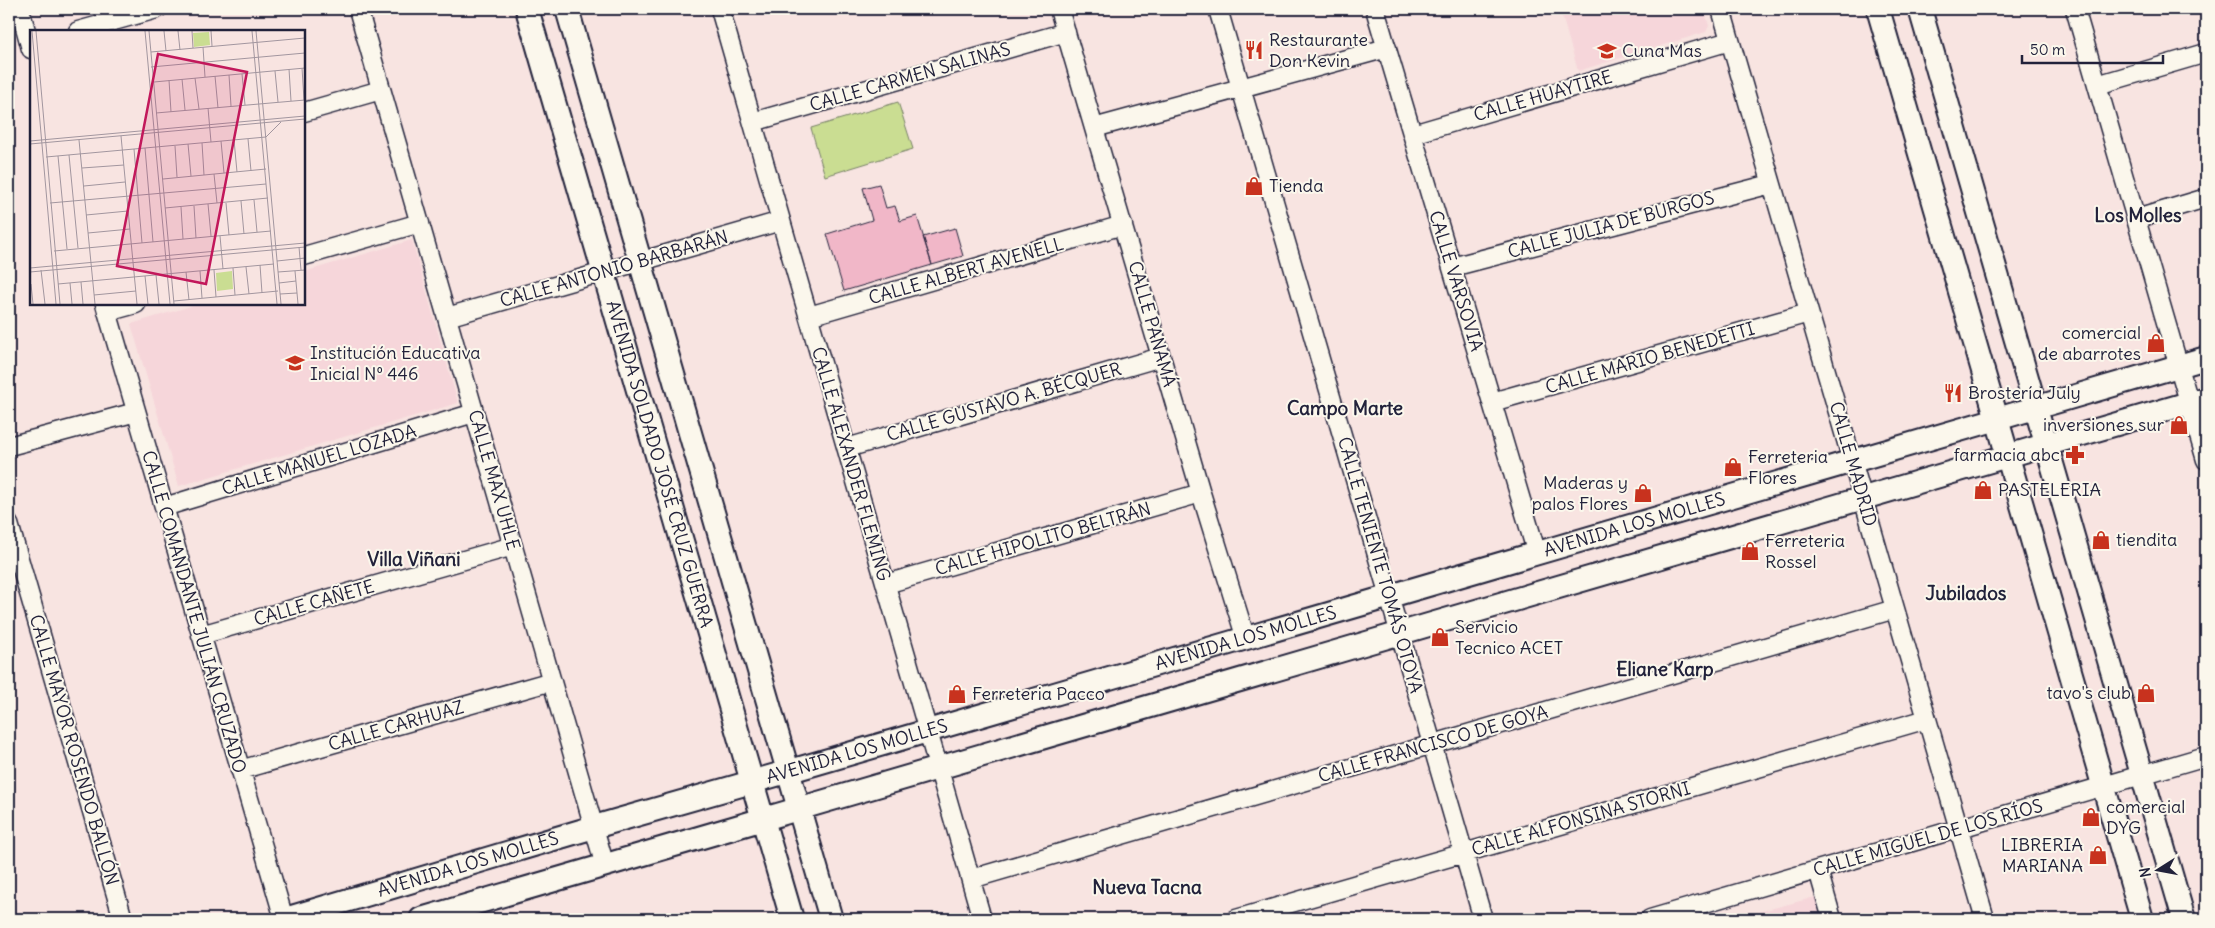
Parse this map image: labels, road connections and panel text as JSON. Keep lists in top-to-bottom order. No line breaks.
{"streets":{"street":["CALLE CARMEN SALINAS","CALLE HUAYTIRE","CALLE JULIA DE BURGOS","CALLE ANTONIO BARBARÁN","CALLE ALBERT AVENELL","CALLE VARSOVIA","CALLE PANAMÁ","CALLE MARIO BENEDETTI","CALLE GUSTAVO A. BÉCQUER","CALLE MANUEL LOZADA","AVENIDA SOLDADO JOSÉ CRUZ GUERRA","CALLE ALEXANDER FLEMING","CALLE MADRID","CALLE MAX UHLE","AVENIDA LOS MOLLES","CALLE HIPOLITO BELTRÁN","CALLE TENIENTE TOMÁS OTOYA","CALLE CAÑETE","CALLE COMANDANTE JULIÁN CRUZADO","CALLE CARHUAZ","CALLE FRANCISCO DE GOYA","CALLE MAYOR ROSENDO BALLÓN","CALLE ALFONSINA STORNI","CALLE MIGUEL DE LOS RÍOS"]},"crossings":[["CALLE CARMEN SALINAS","CALLE PANAMÁ"],["CALLE CARMEN SALINAS","CALLE ALEXANDER FLEMING"],["CALLE HUAYTIRE","CALLE VARSOVIA"],["CALLE HUAYTIRE","CALLE MADRID"],["CALLE JULIA DE BURGOS","CALLE VARSOVIA"],["CALLE JULIA DE BURGOS","CALLE MADRID"],["CALLE ANTONIO BARBARÁN","AVENIDA SOLDADO JOSÉ CRUZ GUERRA"],["CALLE ANTONIO BARBARÁN","CALLE ALEXANDER FLEMING"],["CALLE ANTONIO BARBARÁN","CALLE MAX UHLE"],["CALLE ALBERT AVENELL","CALLE PANAMÁ"],["CALLE ALBERT AVENELL","CALLE ALEXANDER FLEMING"],["CALLE VARSOVIA","CALLE MARIO BENEDETTI"],["CALLE VARSOVIA","AVENIDA LOS MOLLES"],["CALLE PANAMÁ","CALLE GUSTAVO A. BÉCQUER"],["CALLE PANAMÁ","AVENIDA LOS MOLLES"],["CALLE PANAMÁ","CALLE HIPOLITO BELTRÁN"],["CALLE MARIO BENEDETTI","CALLE MADRID"],["CALLE GUSTAVO A. BÉCQUER","CALLE ALEXANDER FLEMING"],["CALLE MANUEL LOZADA","CALLE MAX UHLE"],["CALLE MANUEL LOZADA","CALLE COMANDANTE JULIÁN CRUZADO"],["AVENIDA SOLDADO JOSÉ CRUZ GUERRA","AVENIDA LOS MOLLES"],["CALLE ALEXANDER FLEMING","AVENIDA LOS MOLLES"],["CALLE ALEXANDER FLEMING","CALLE HIPOLITO BELTRÁN"],["CALLE ALEXANDER FLEMING","CALLE FRANCISCO DE GOYA"],["CALLE MADRID","AVENIDA LOS MOLLES"],["CALLE MADRID","CALLE FRANCISCO DE GOYA"],["CALLE MADRID","CALLE ALFONSINA STORNI"],["CALLE MADRID","CALLE MIGUEL DE LOS RÍOS"],["CALLE MAX UHLE","AVENIDA LOS MOLLES"],["CALLE MAX UHLE","CALLE CAÑETE"],["CALLE MAX UHLE","CALLE CARHUAZ"],["AVENIDA LOS MOLLES","CALLE TENIENTE TOMÁS OTOYA"],["AVENIDA LOS MOLLES","CALLE COMANDANTE JULIÁN CRUZADO"],["CALLE TENIENTE TOMÁS OTOYA","CALLE FRANCISCO DE GOYA"],["CALLE TENIENTE TOMÁS OTOYA","CALLE ALFONSINA STORNI"],["CALLE CAÑETE","CALLE COMANDANTE JULIÁN CRUZADO"],["CALLE COMANDANTE JULIÁN CRUZADO","CALLE CARHUAZ"]],"districts":["Los Molles","Campo Marte","Villa Viñani","Jubilados","Eliane Karp","Nueva Tacna"],"places":{"restaurant":["Restaurante Don Kevin","Brostería July"],"school or university":["Cuna Mas","Institución Educativa Inicial Nº 446"],"shop":["Tienda","comercial de abarrotes","inversiones sur","Ferreteria Flores","PASTELERIA","Maderas y palos Flores","tiendita","Ferreteria Rossel","Servicio Tecnico ACET","tavo's club","Ferreteria Pacco","comercial DYG","LIBRERIA MARIANA"],"pharmacy":["farmacia abc"]},"scale_bar":"50 m","north":"left"}
